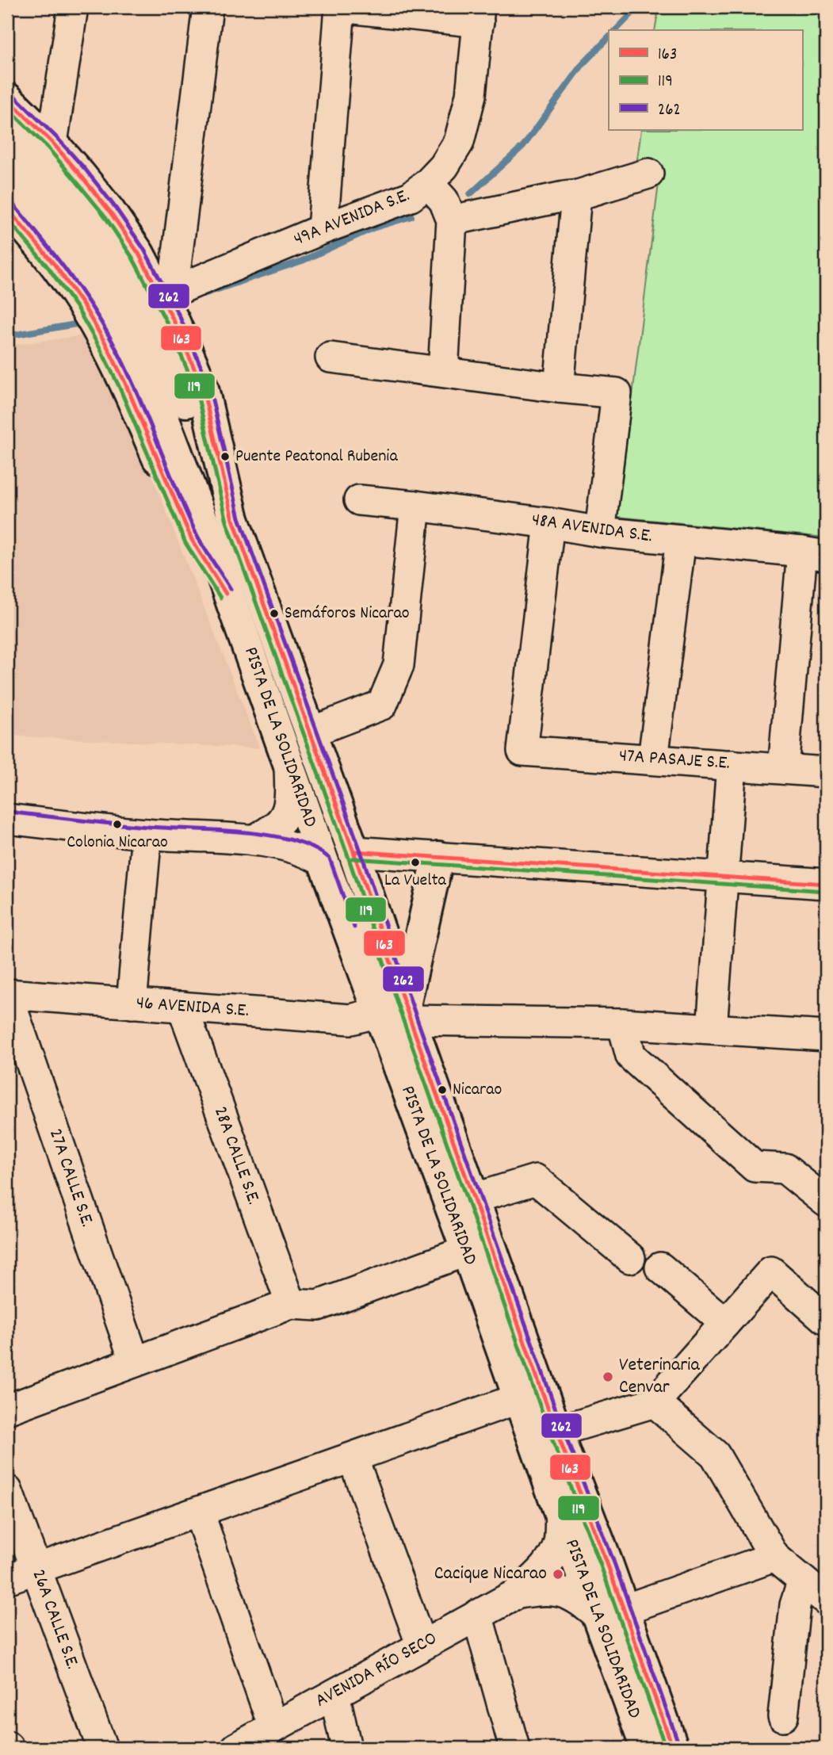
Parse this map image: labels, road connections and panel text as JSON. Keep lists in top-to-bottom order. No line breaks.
{"streets":{"main road":["PISTA DE LA SOLIDARIDAD"],"street":["49A AVENIDA S.E.","48A AVENIDA S.E.","47A PASAJE S.E.","46 AVENIDA S.E.","28A CALLE S.E.","27A CALLE S.E.","26A CALLE S.E.","AVENIDA RÍO SECO"]},"crossings":[["49A AVENIDA S.E.","PISTA DE LA SOLIDARIDAD"],["48A AVENIDA S.E.","47A PASAJE S.E."],["PISTA DE LA SOLIDARIDAD","46 AVENIDA S.E."],["PISTA DE LA SOLIDARIDAD","AVENIDA RÍO SECO"],["46 AVENIDA S.E.","28A CALLE S.E."],["46 AVENIDA S.E.","27A CALLE S.E."]],"places":["Puente Peatonal Rubenia","Semáforos Nicarao","Colonia Nicarao","La Vuelta","Nicarao","Veterinaria Cenvar","Cacique Nicarao"],"lines":["transit line 262","transit line 163","transit line 119"],"legend":["163","119","262"]}
